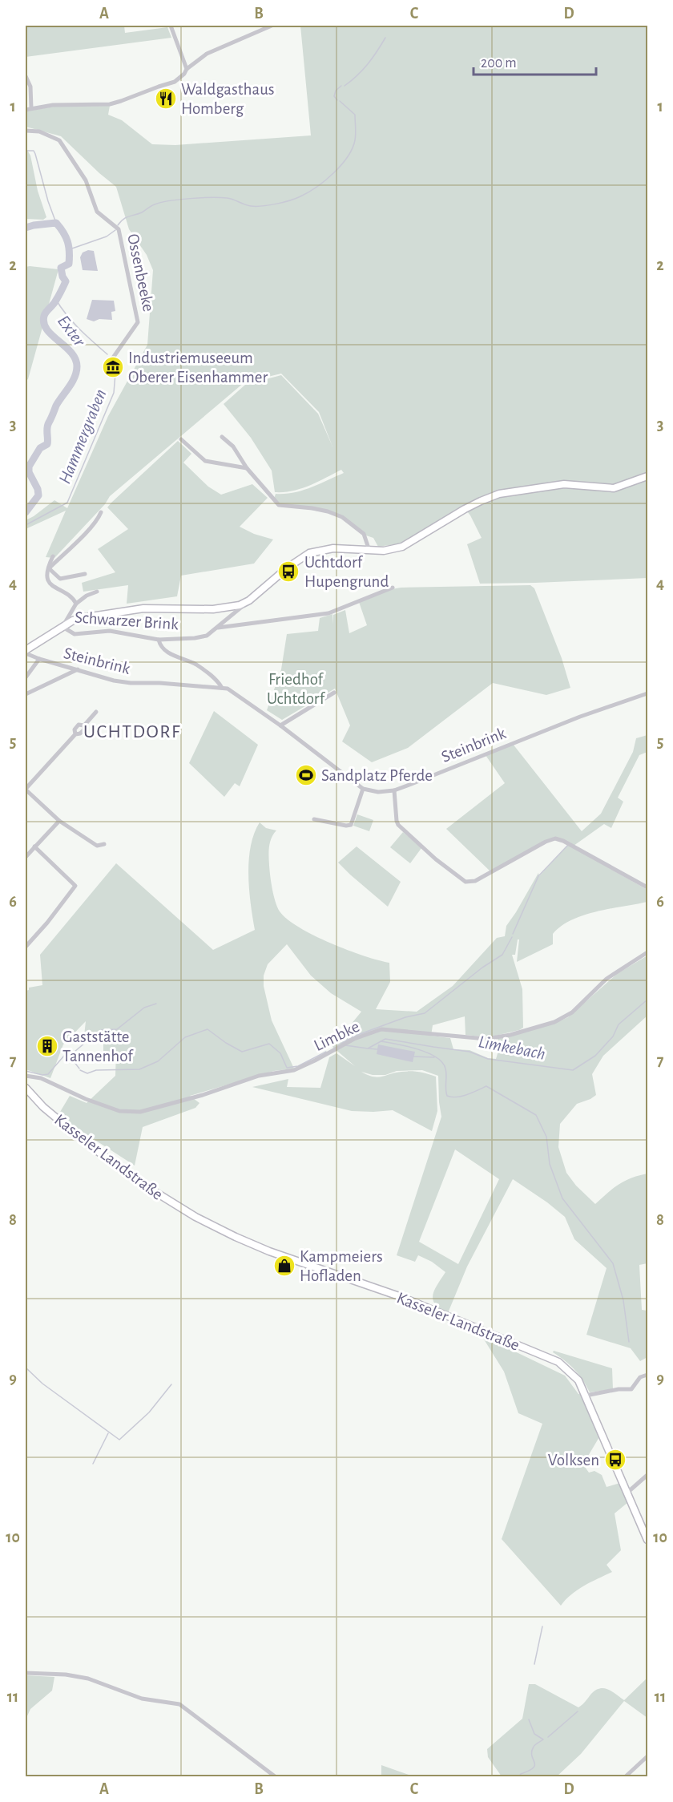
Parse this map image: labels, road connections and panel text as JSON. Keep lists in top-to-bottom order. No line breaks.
{"streets":{"street":["Ossenbeeke","Schwarzer Brink","Steinbrink","Limbke","Kasseler Landstraße"]},"crossings":[["Schwarzer Brink","Steinbrink"]],"districts":["UCHTDORF"],"water":["Exter","Hammergraben","Limkebach"],"parks":["Friedhof Uchtdorf"],"places":{"restaurant":["Waldgasthaus Homberg"],"museum":["Industriemuseeum Oberer Eisenhammer"],"bus stop":["Uchtdorf Hupengrund","Volksen"],"sports":["Sandplatz Pferde"],"building":["Gaststätte Tannenhof"],"shop":["Kampmeiers Hofladen"]},"scale_bar":"200 m","grid":{"columns":["A","B","C","D"],"rows":["1","2","3","4","5","6","7","8","9","10","11"]}}
